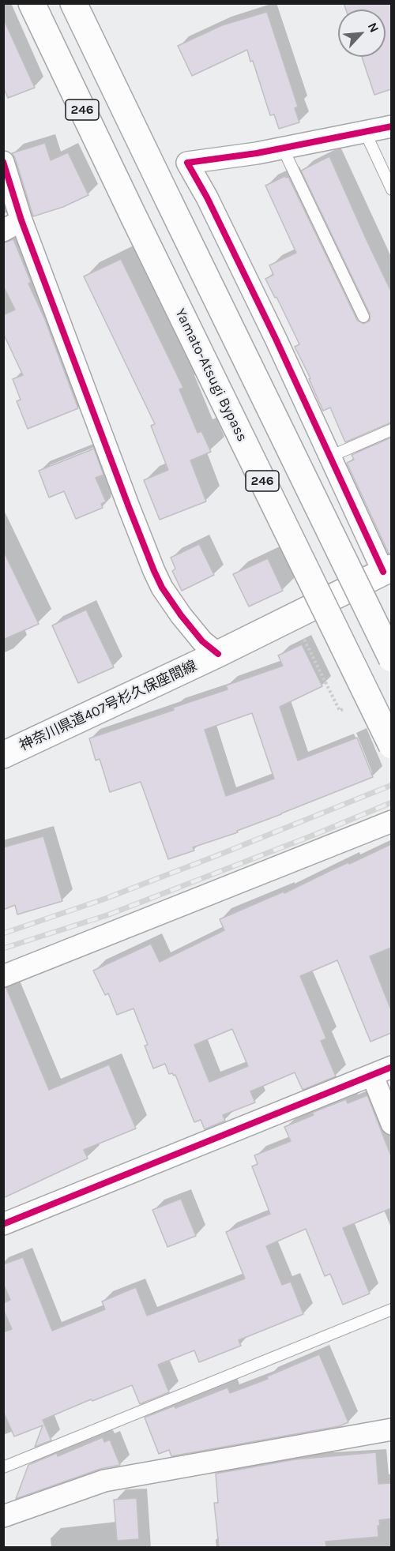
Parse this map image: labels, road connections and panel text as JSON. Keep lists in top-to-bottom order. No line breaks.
{"streets":{"main road":["246","Yamato-Atsugi Bypass","神奈川県道407号杉久保座間線"]},"north":"top right"}
